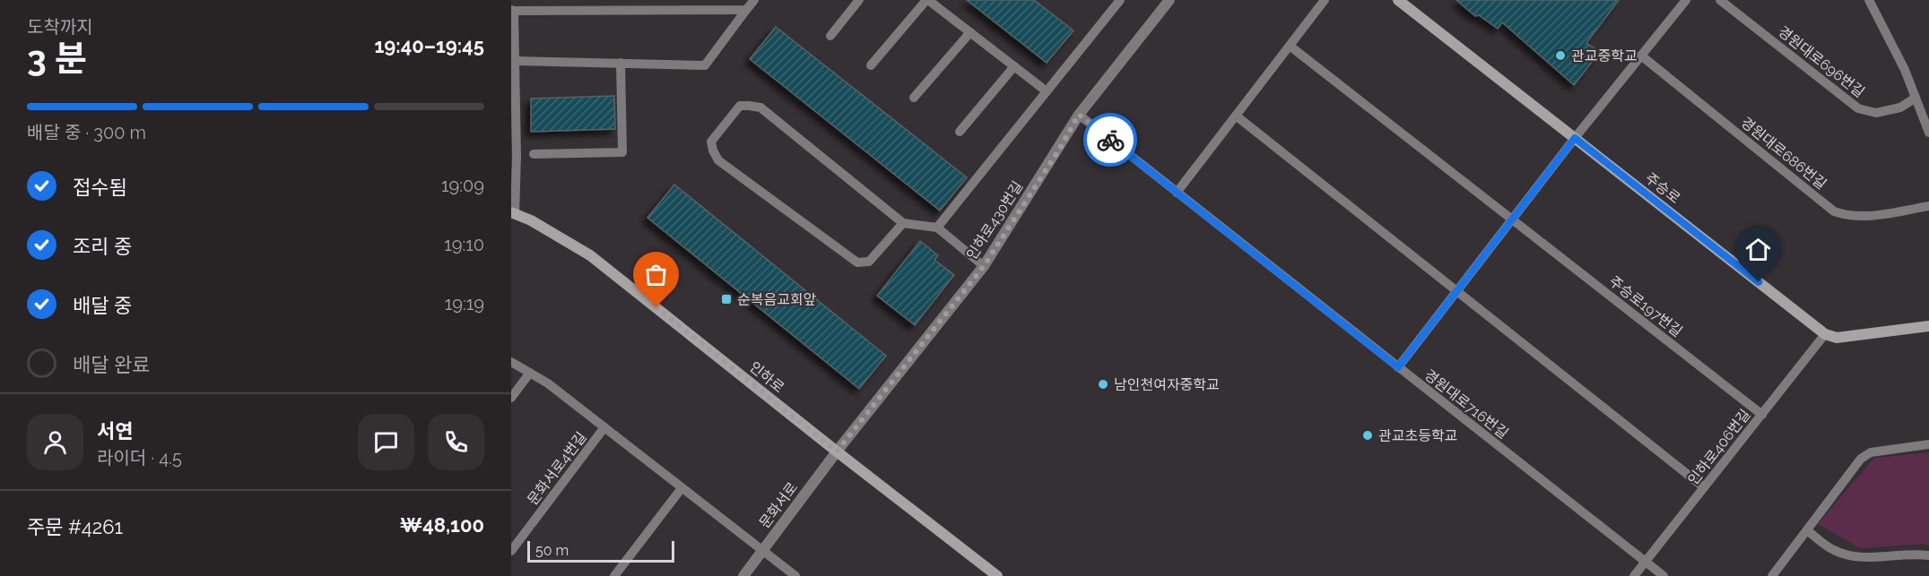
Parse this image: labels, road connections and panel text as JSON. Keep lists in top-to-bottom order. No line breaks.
{"streets":{"street":["주승로","인하로430번길","인하로","문화서로"],"lane":["경원대로696번길","경원대로686번길","주승로197번길","경원대로716번길","인하로406번길","문화서로4번길"]},"crossings":[["주승로","인하로406번길"],["인하로430번길","인하로"],["인하로430번길","경원대로716번길"],["인하로430번길","문화서로"],["주승로197번길","인하로406번길"],["인하로","문화서로"],["경원대로716번길","인하로406번길"],["문화서로4번길","문화서로"]],"places":{"other":["관교중학교","남인천여자중학교","관교초등학교"],"transit":["순복음교회앞"]},"scale_bar":"50 m","page":{"heading":["3 분","도착까지","19:40–19:45"],"panel":["서연","라이더 · 4.5","주문 #4261","₩48,100"],"bar":"배달 중 · 300 m","list":[["접수됨","19:09"],["조리 중","19:10"],["배달 중","19:19"],"배달 완료"],"scale":"50 m"}}
